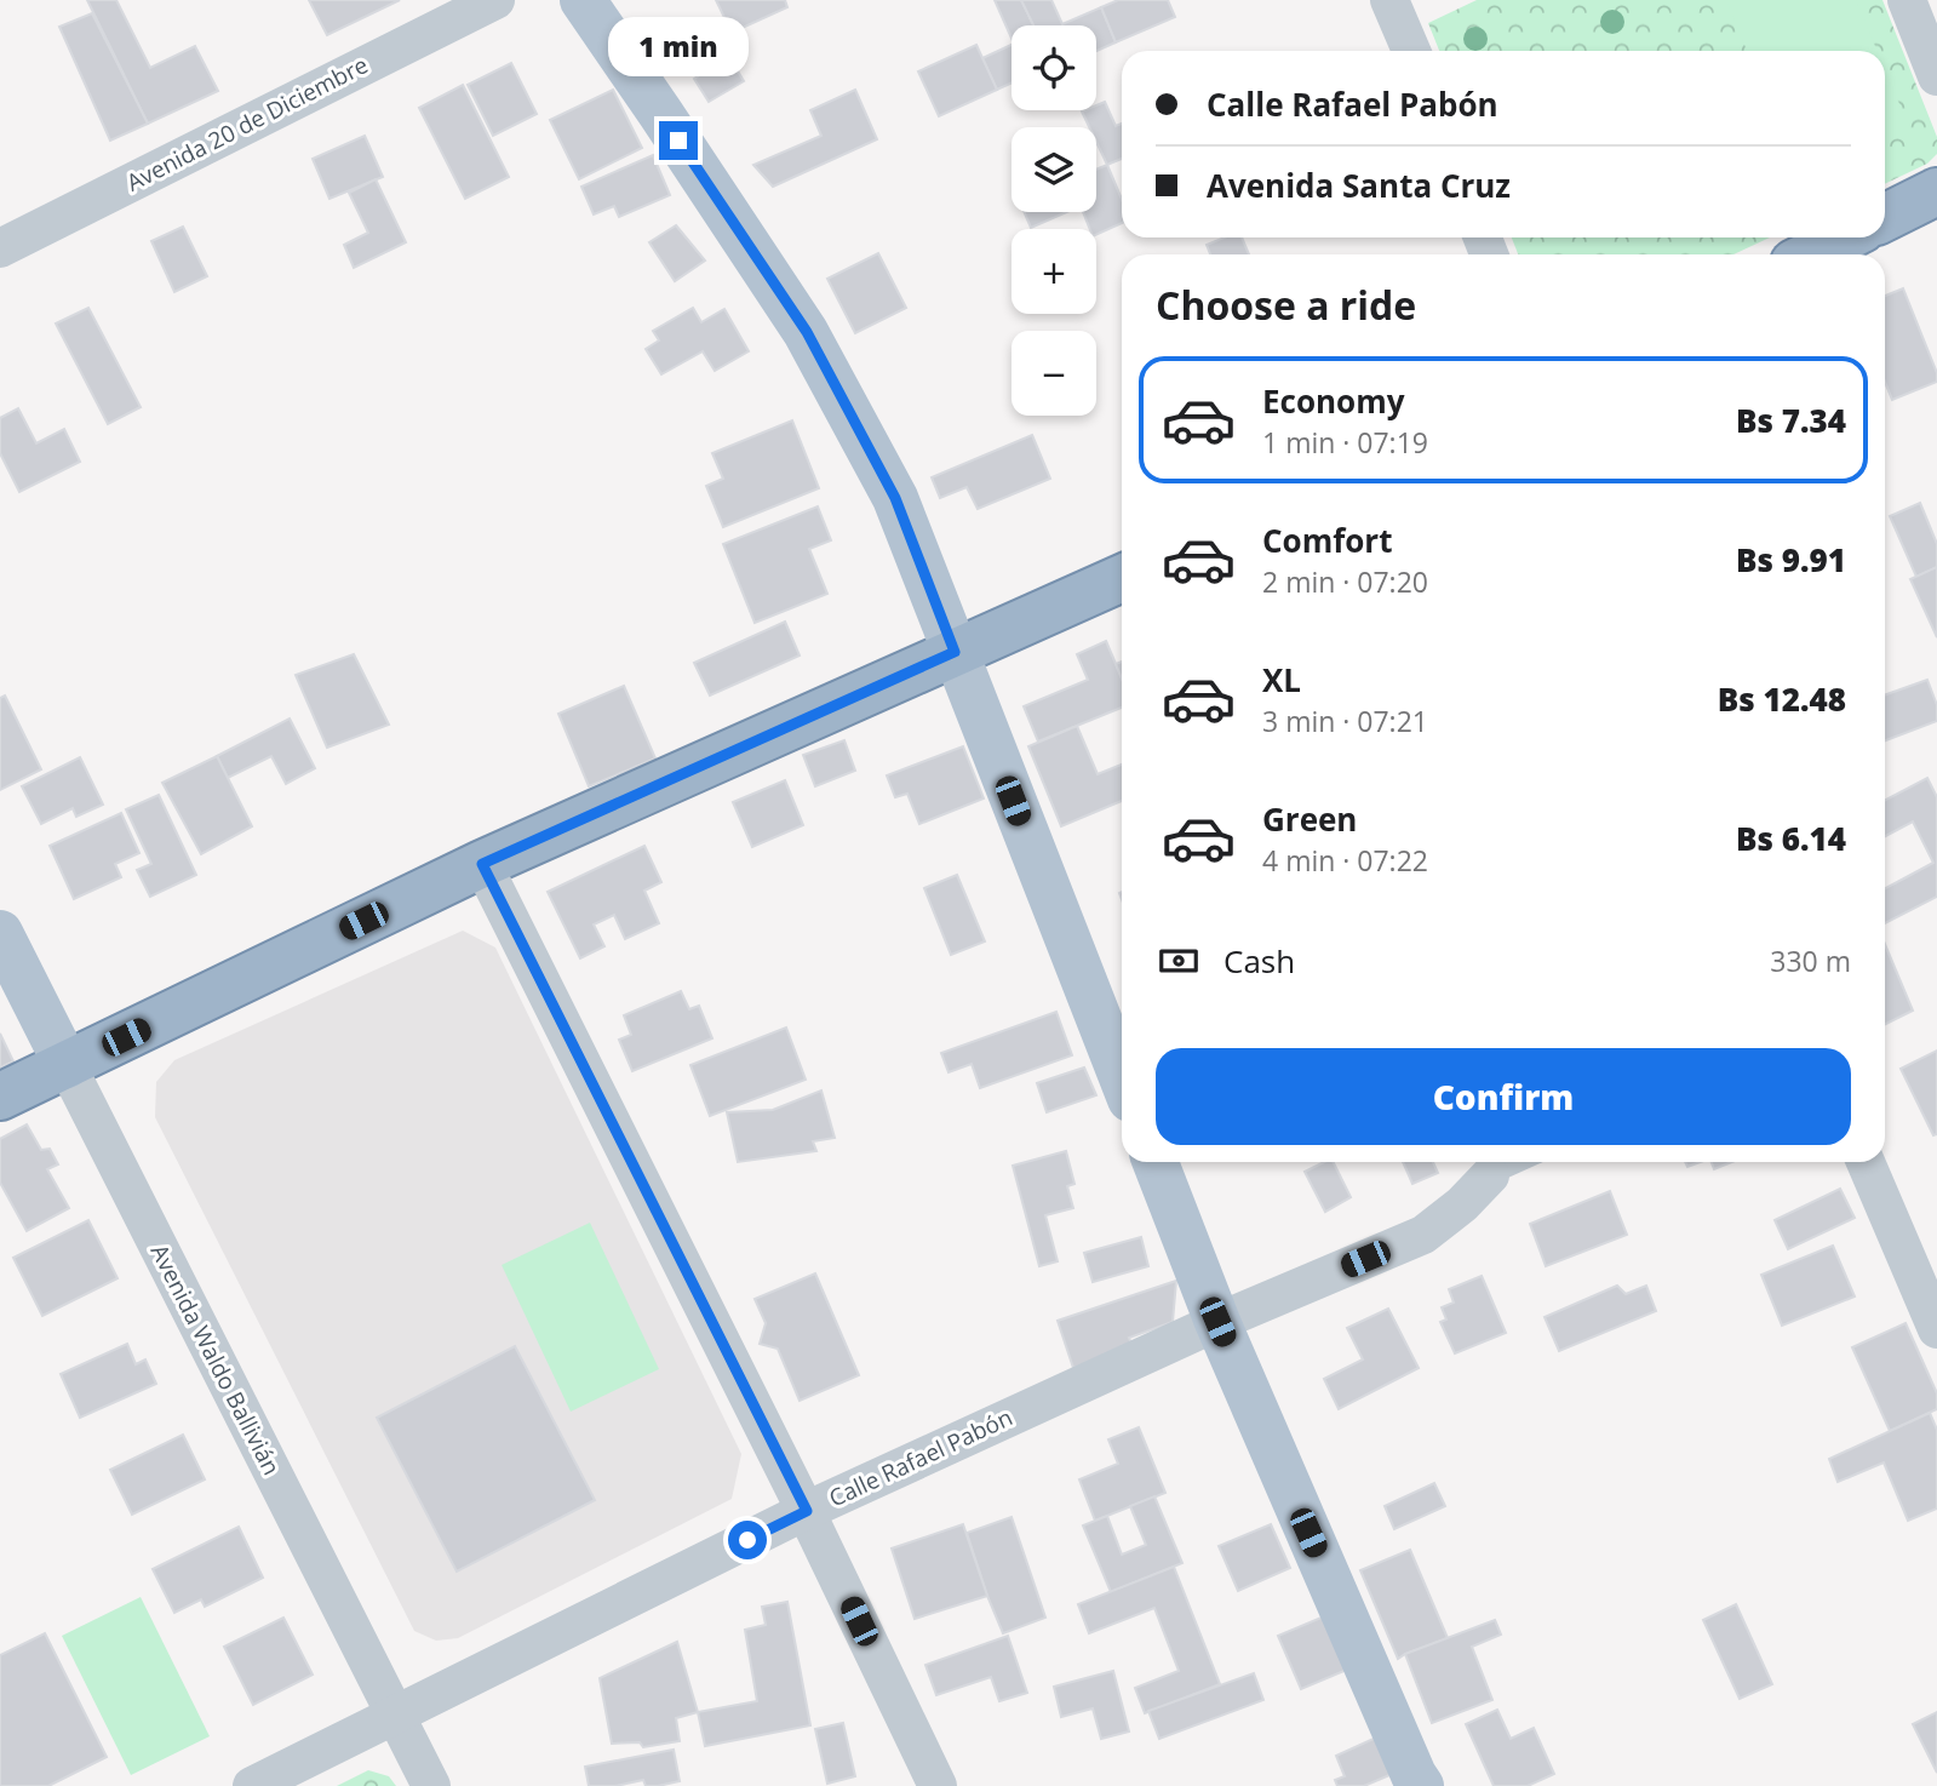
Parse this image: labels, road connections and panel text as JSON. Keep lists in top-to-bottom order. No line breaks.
{"streets":{"main road":["Avenida Waldo Ballivián"],"street":["Avenida 20 de Diciembre","Calle Rafael Pabón"]},"crossings":[["Avenida Waldo Ballivián","Calle Rafael Pabón"]],"page":{"bubble":"1 min","map_buttons":["+","−"],"banner":["Calle Rafael Pabón","Avenida Santa Cruz"],"heading":"Choose a ride","list":[{"name":"Economy","note":"1 min · 07:19","value":"Bs 7.34"},{"name":"Comfort","note":"2 min · 07:20","value":"Bs 9.91"},{"name":"XL","note":"3 min · 07:21","value":"Bs 12.48"},{"name":"Green","note":"4 min · 07:22","value":"Bs 6.14"}],"pay":["Cash","330 m"],"buttons":"Confirm"}}
